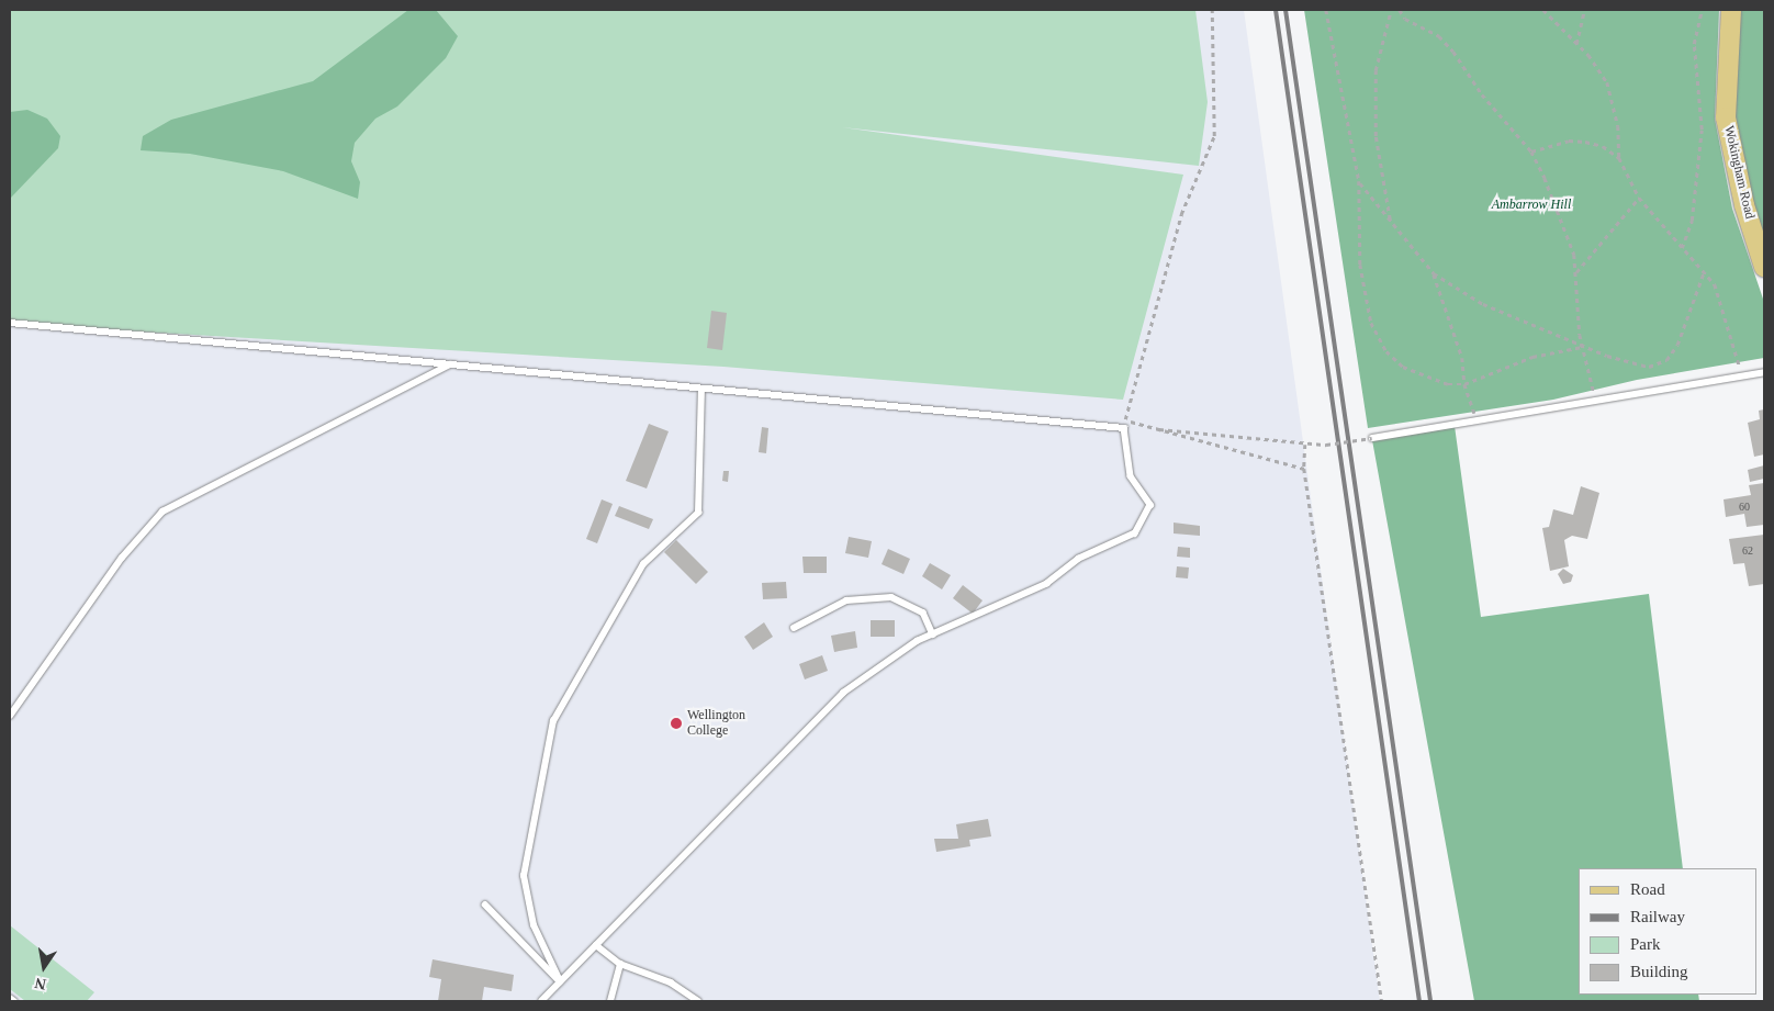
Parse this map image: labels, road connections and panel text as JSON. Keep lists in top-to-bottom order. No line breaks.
{"streets":{"main road":["Wokingham Road"]},"parks":["Ambarrow Hill"],"places":["Wellington College"],"house_numbers":["60","62"],"legend":["Road","Railway","Park","Building"],"north":"bottom"}
